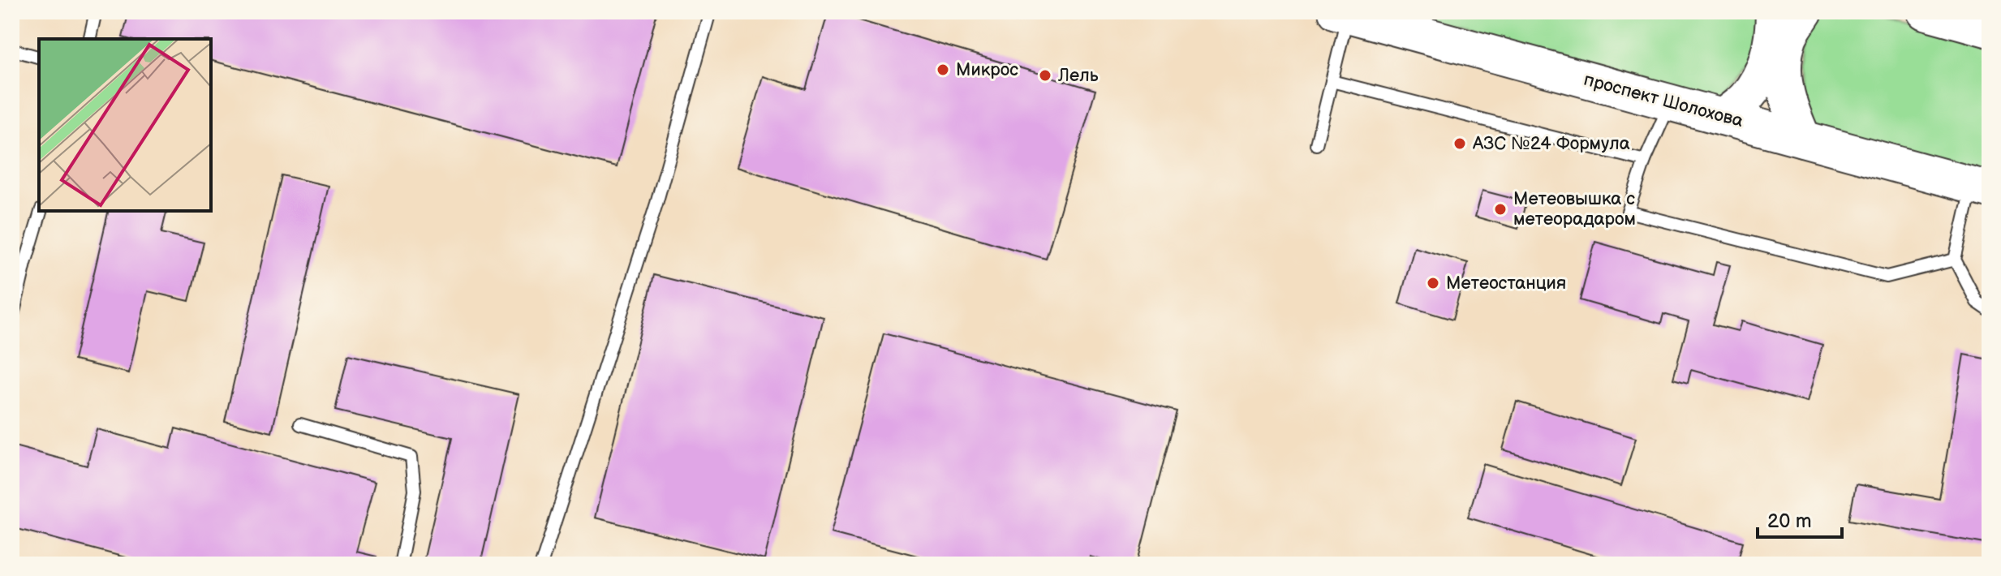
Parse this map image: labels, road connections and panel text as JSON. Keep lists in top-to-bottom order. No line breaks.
{"streets":{"main road":["проспект Шолохова"]},"places":["Микрос","Лель","АЗС №24 Формула","Метеовышка с метеорадаром","Метеостанция"],"scale_bar":"20 m"}
